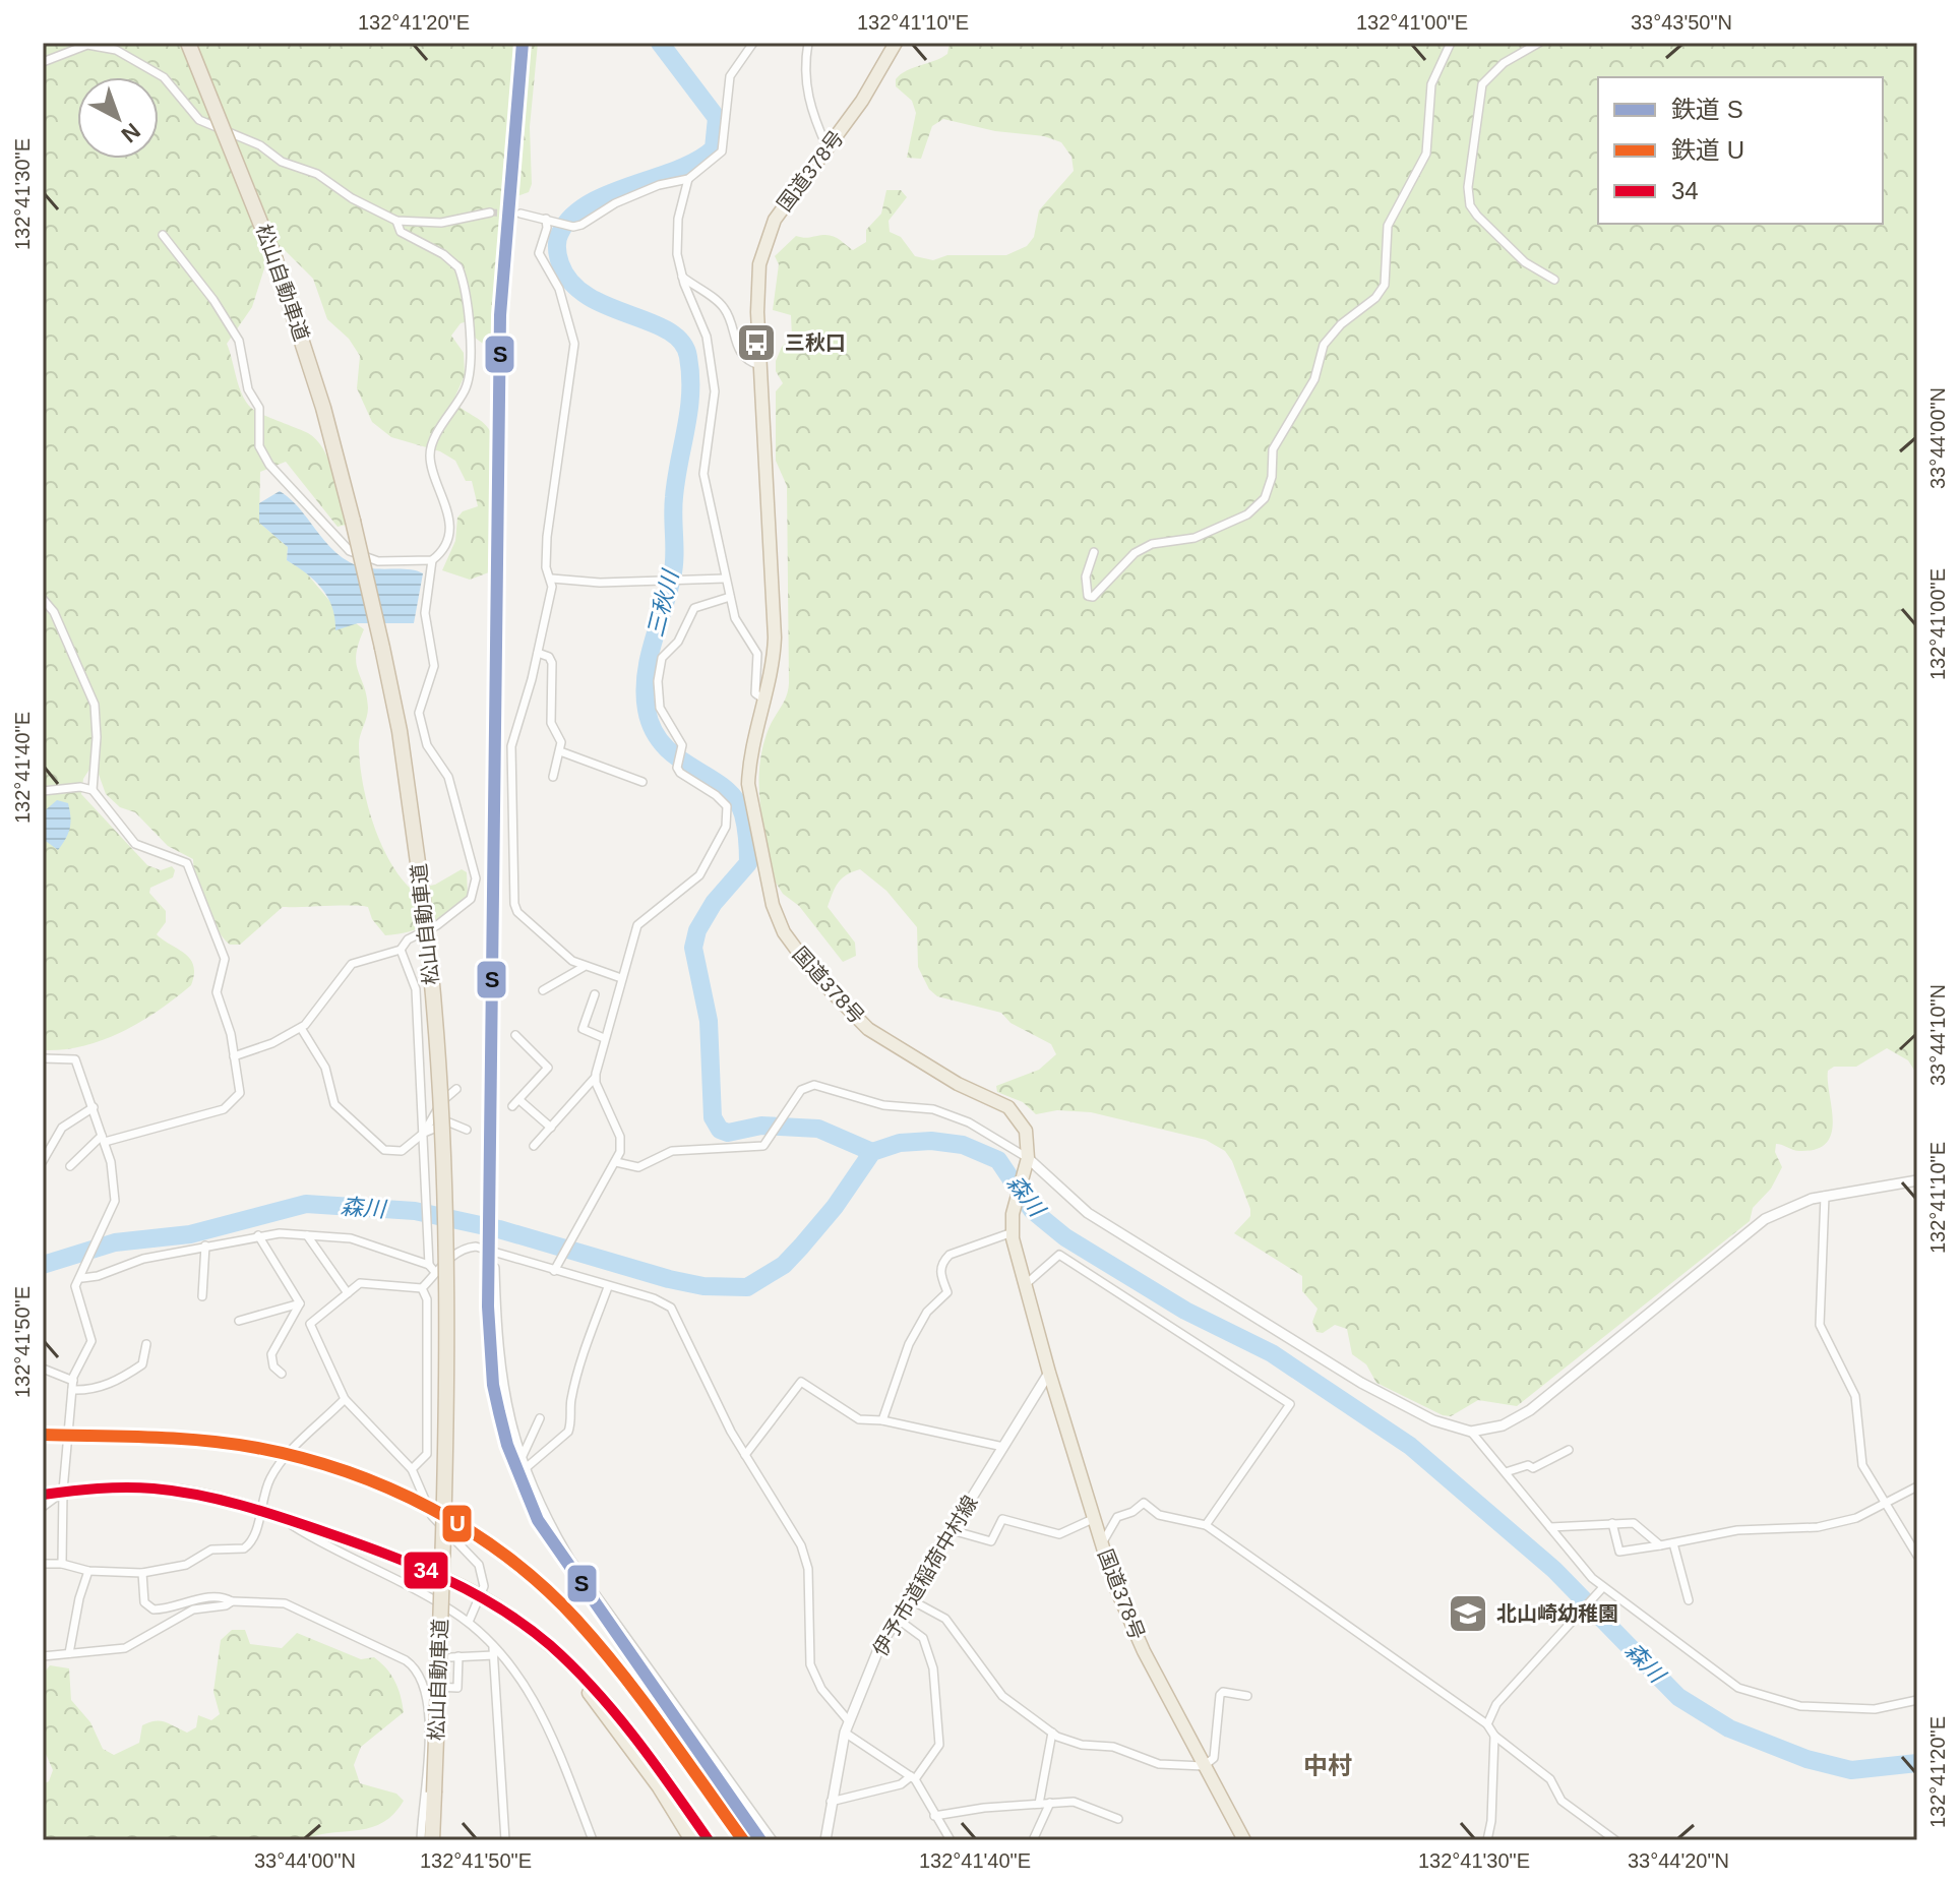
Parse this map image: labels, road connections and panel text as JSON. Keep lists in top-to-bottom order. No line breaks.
{"streets":{"highway":["国道378号","松山自動車道"],"street":["伊予市道稲荷中村線"]},"crossings":[["国道378号","伊予市道稲荷中村線"]],"districts":["中村"],"water":["三秋川","森川"],"places":{"bus stop":["三秋口"],"school or university":["北山崎幼稚園"]},"lines":["rail line S","rail line U","transit line 34"],"legend":["鉄道 S","鉄道 U","34"],"north":"bottom right","coordinates":["132°41'20\"E","132°41'10\"E","132°41'00\"E","33°43'50\"N","132°41'30\"E","33°44'00\"N","132°41'40\"E","33°44'10\"N","132°41'50\"E","33°44'20\"N"]}
